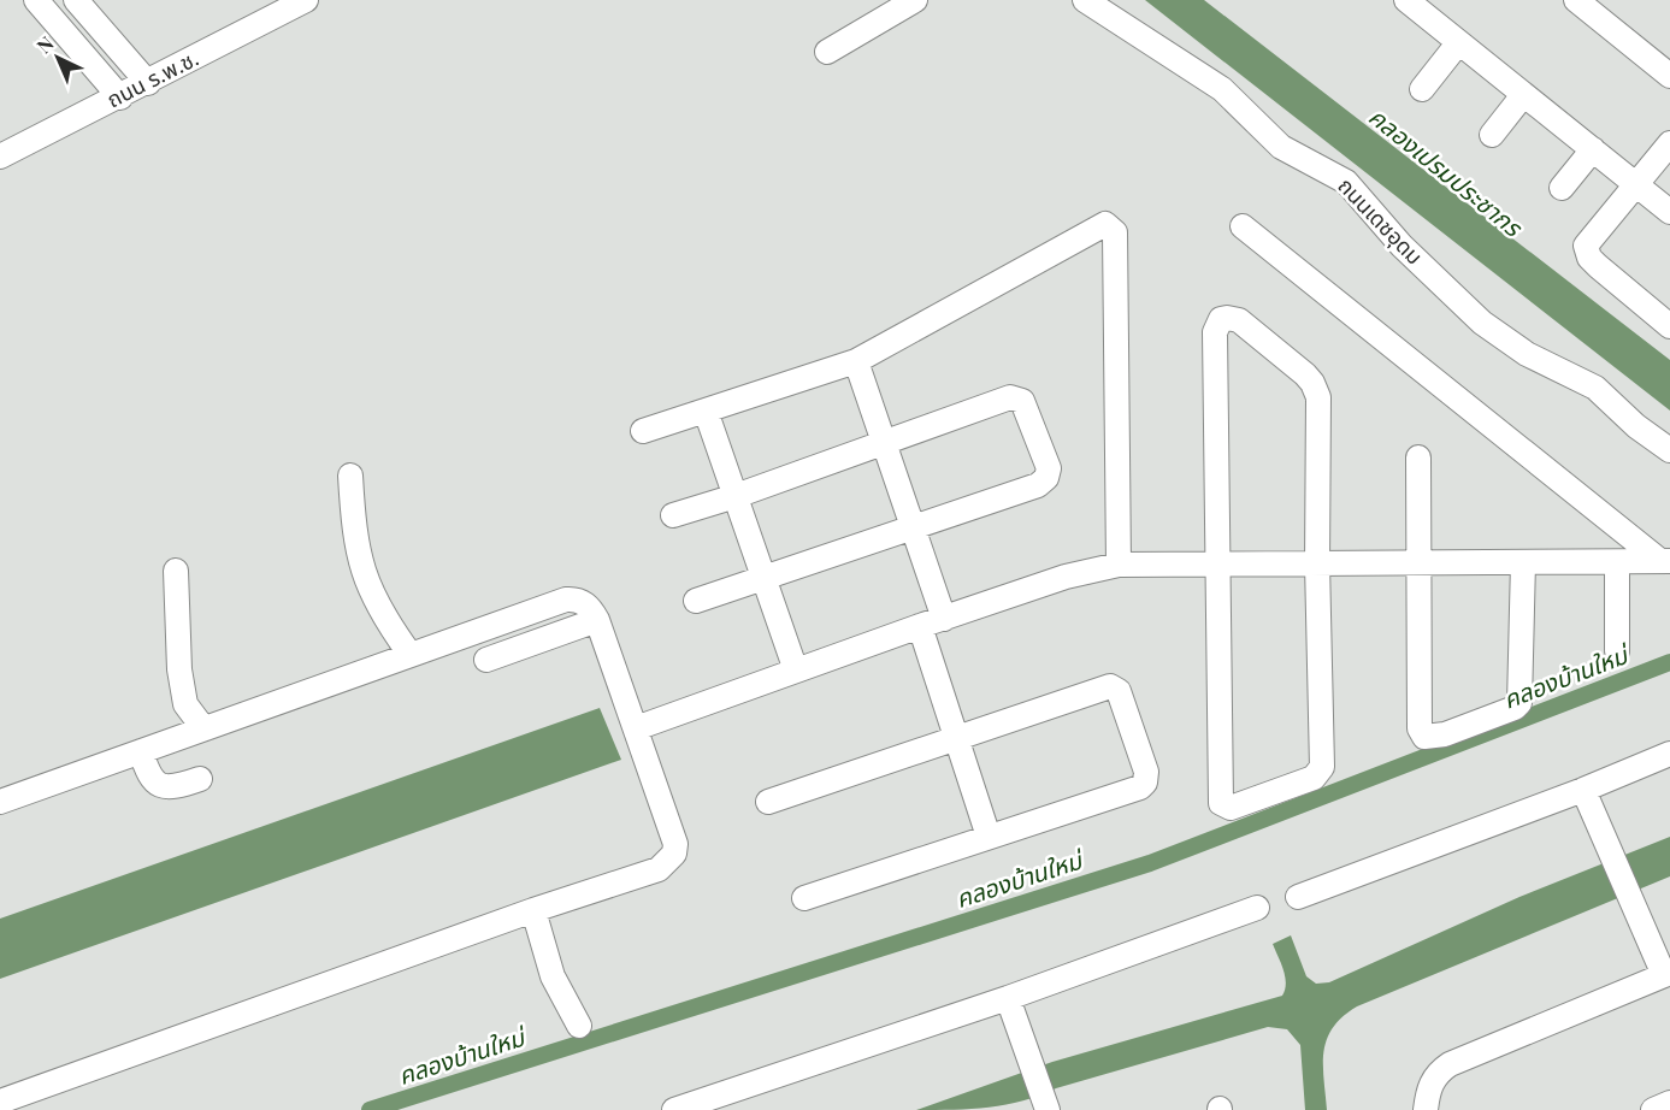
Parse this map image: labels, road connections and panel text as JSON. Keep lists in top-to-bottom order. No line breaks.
{"streets":{"street":["ถนน ร.พ.ช.","ถนนเดชอุดม"]},"water":["คลองเปรมประชากร","คลองบ้านใหม่"],"north":"top left"}
